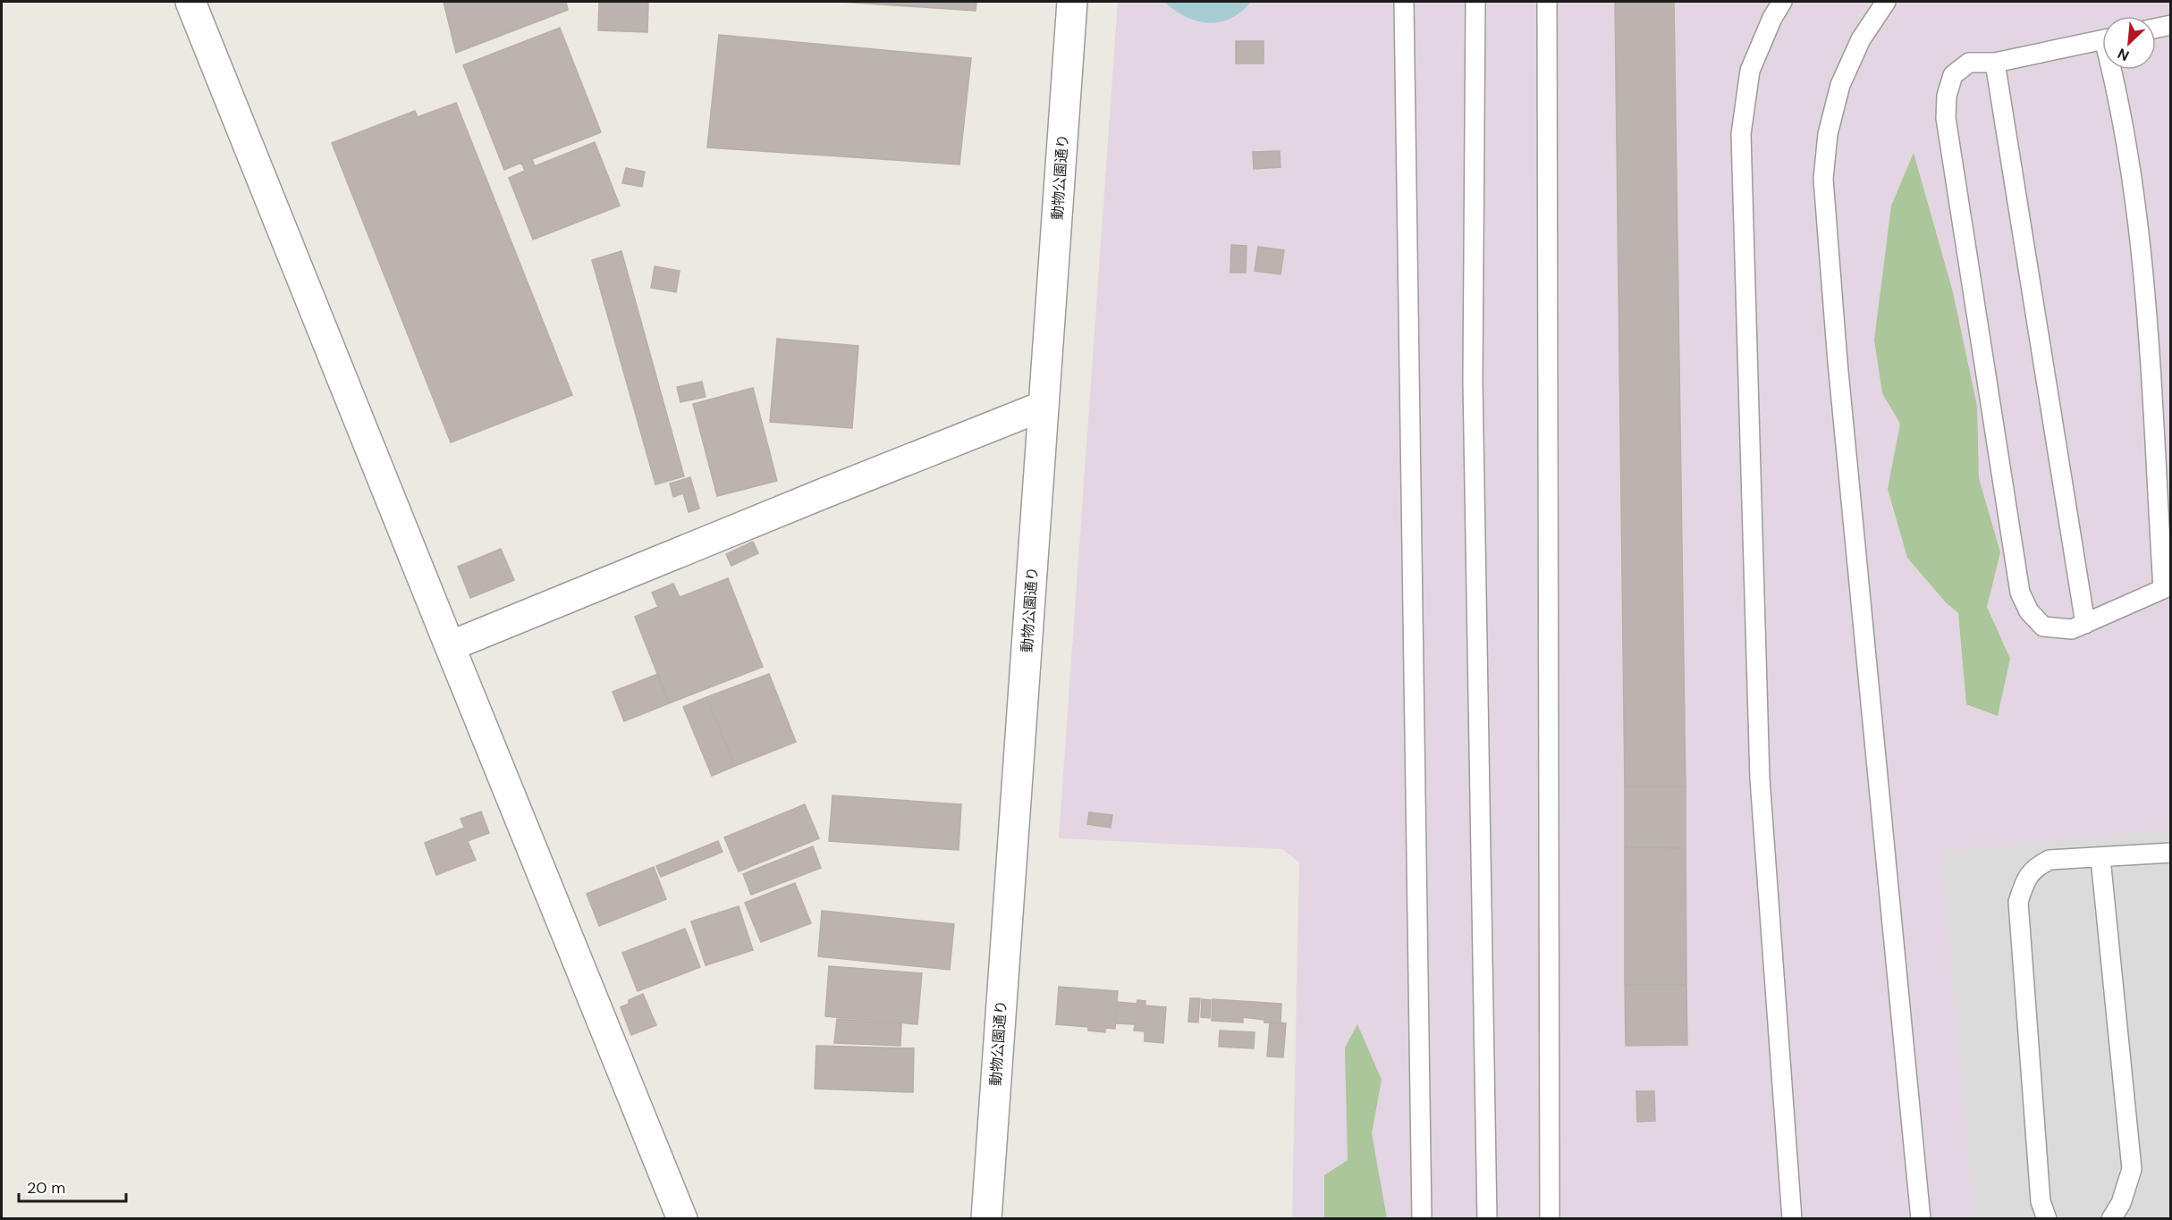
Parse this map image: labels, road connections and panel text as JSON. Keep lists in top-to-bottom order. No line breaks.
{"streets":{"street":["動物公園通り"]},"scale_bar":"20 m","north":"bottom left"}
